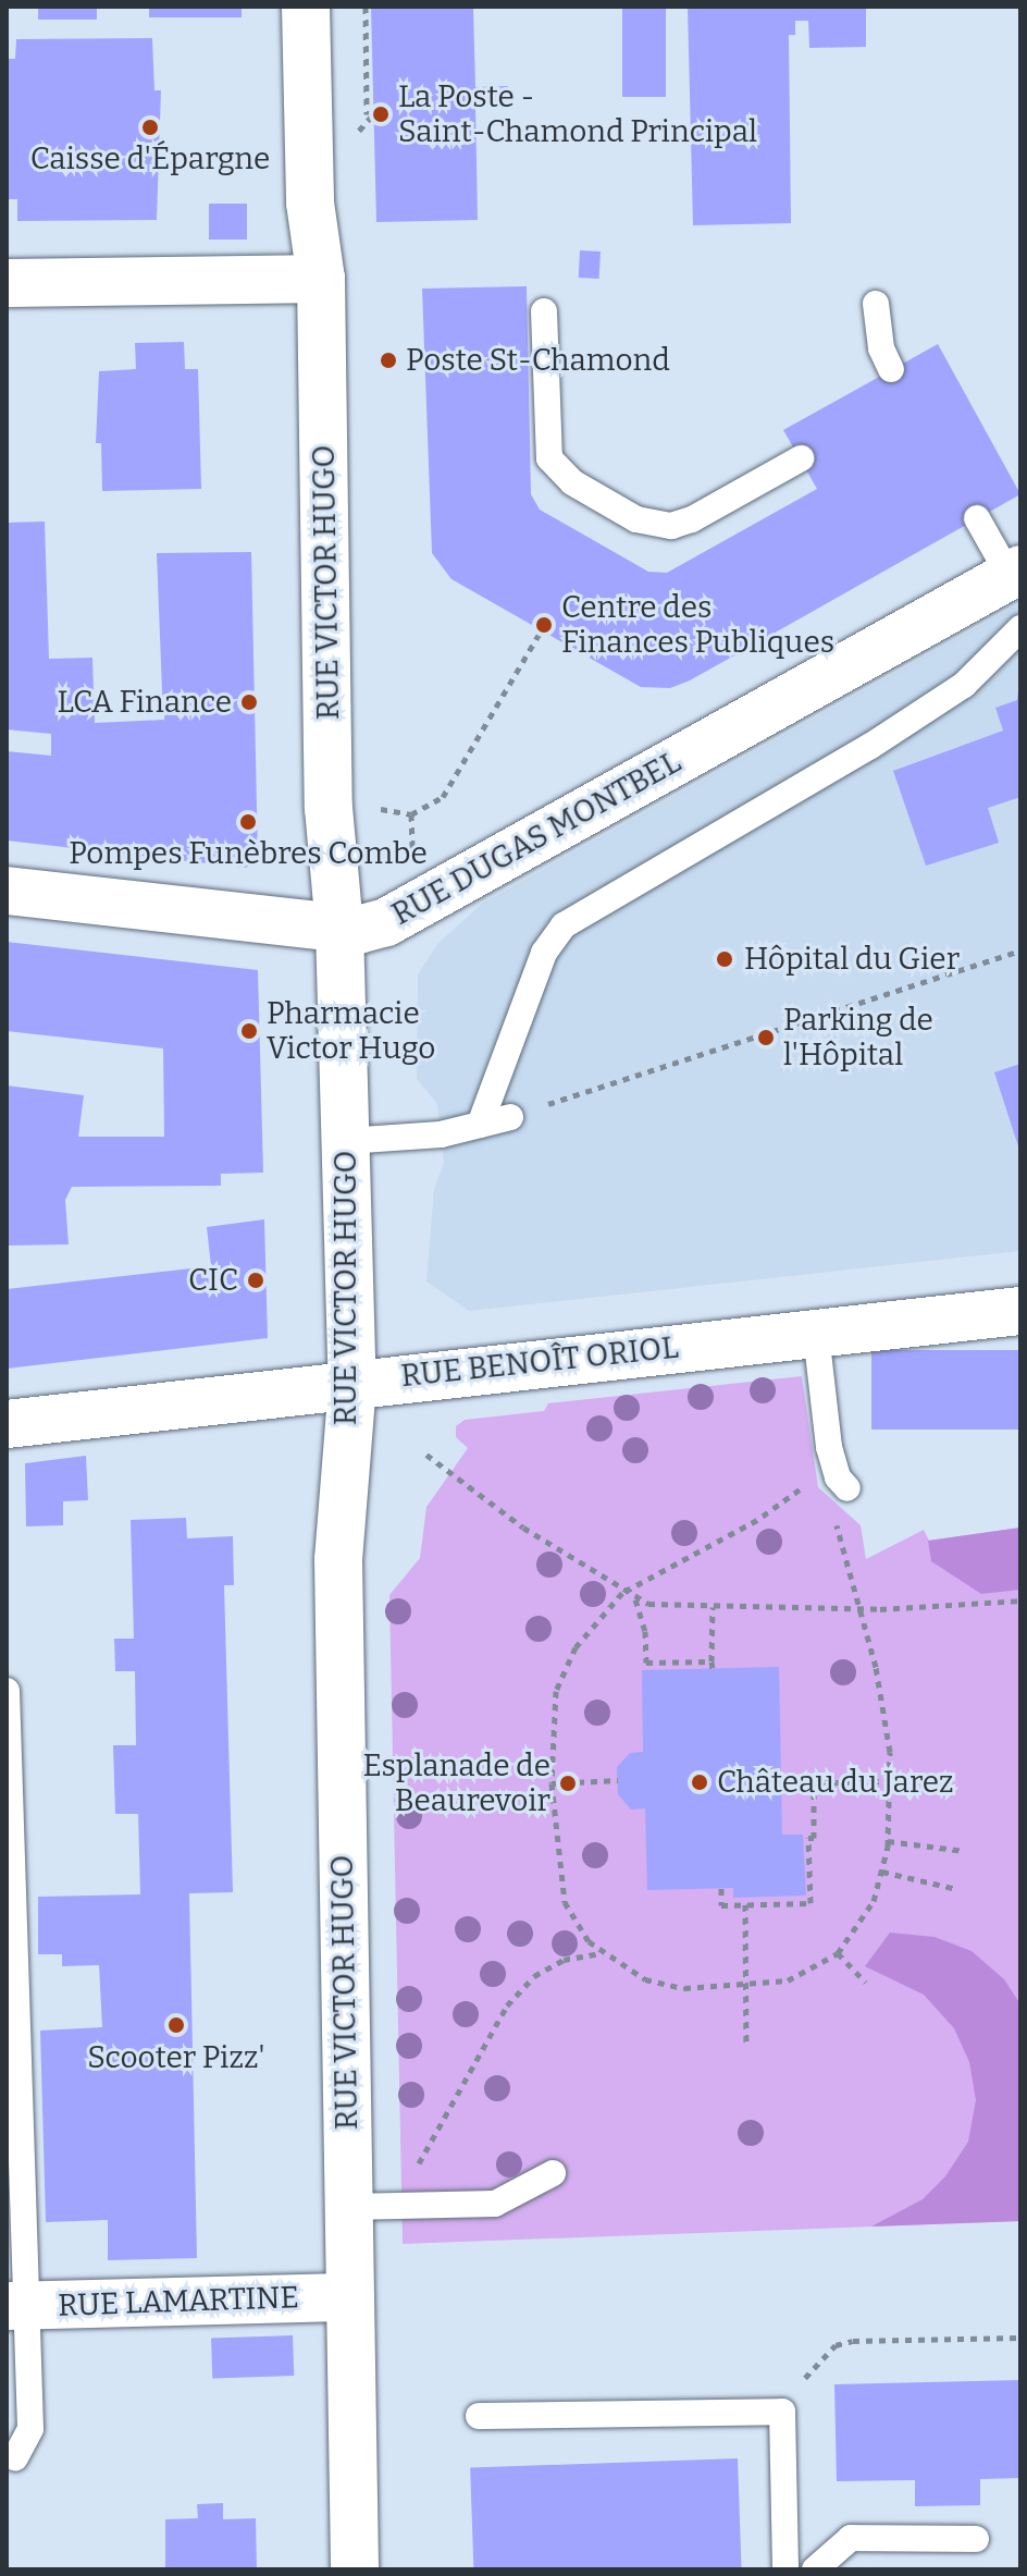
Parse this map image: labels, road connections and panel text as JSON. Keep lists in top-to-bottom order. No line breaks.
{"streets":{"main road":["RUE VICTOR HUGO","RUE DUGAS MONTBEL","RUE BENOÎT ORIOL","RUE LAMARTINE"]},"crossings":[["RUE VICTOR HUGO","RUE DUGAS MONTBEL"],["RUE VICTOR HUGO","RUE BENOÎT ORIOL"],["RUE VICTOR HUGO","RUE LAMARTINE"]],"places":["La Poste - Saint-Chamond Principal","Caisse d'Épargne","Poste St-Chamond","Centre des Finances Publiques","LCA Finance","Pompes Funèbres Combe","Hôpital du Gier","Pharmacie Victor Hugo","Parking de l'Hôpital","CIC","Château du Jarez","Esplanade de Beaurevoir","Scooter Pizz'"]}
